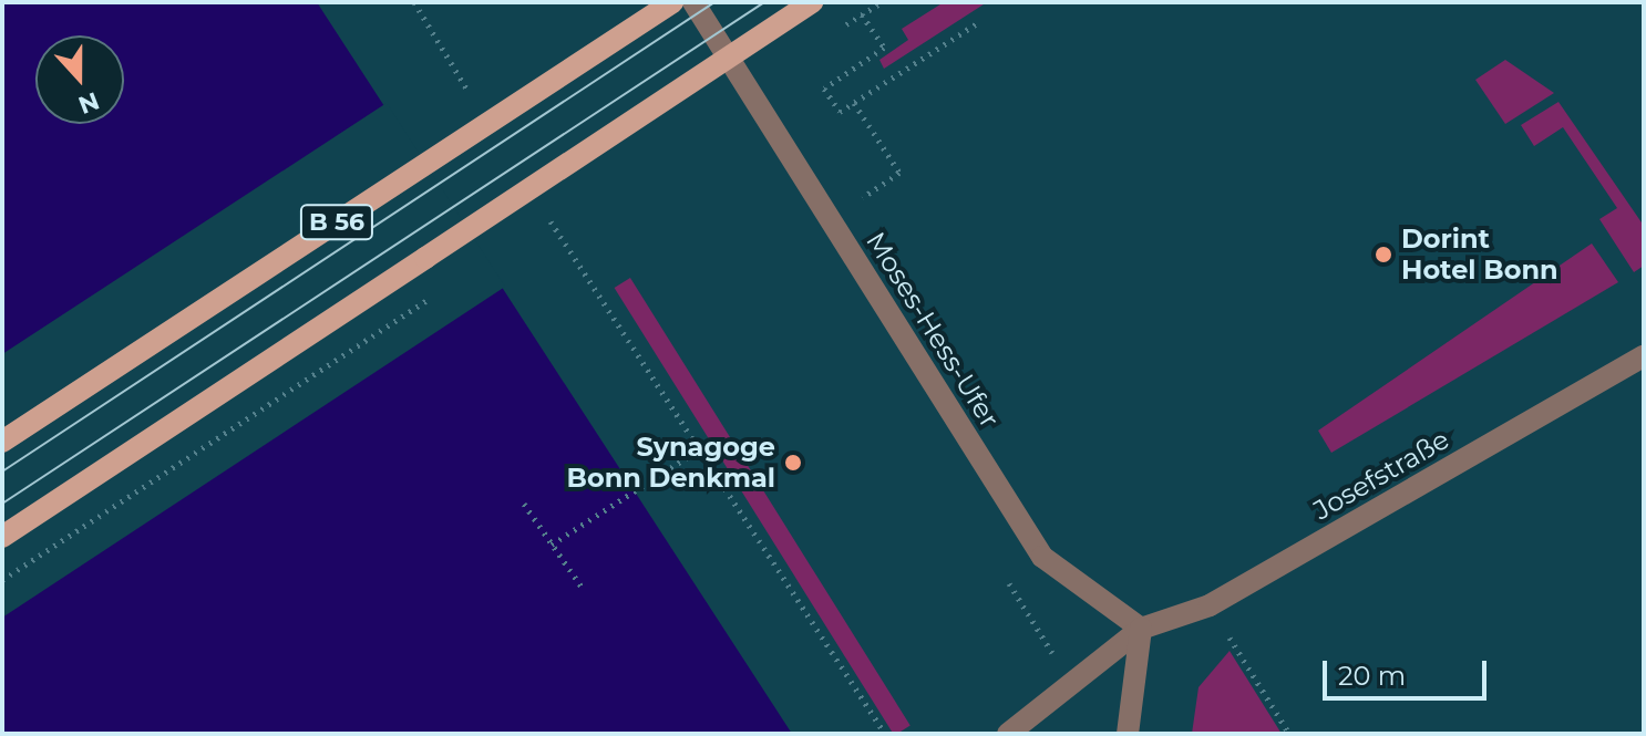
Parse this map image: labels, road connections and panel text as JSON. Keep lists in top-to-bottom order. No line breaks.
{"streets":{"main road":["B 56"],"street":["Moses-Hess-Ufer","Josefstraße"]},"crossings":[["Moses-Hess-Ufer","Josefstraße"]],"places":["Dorint Hotel Bonn","Synagoge Bonn Denkmal"],"scale_bar":"20 m","north":"bottom"}
